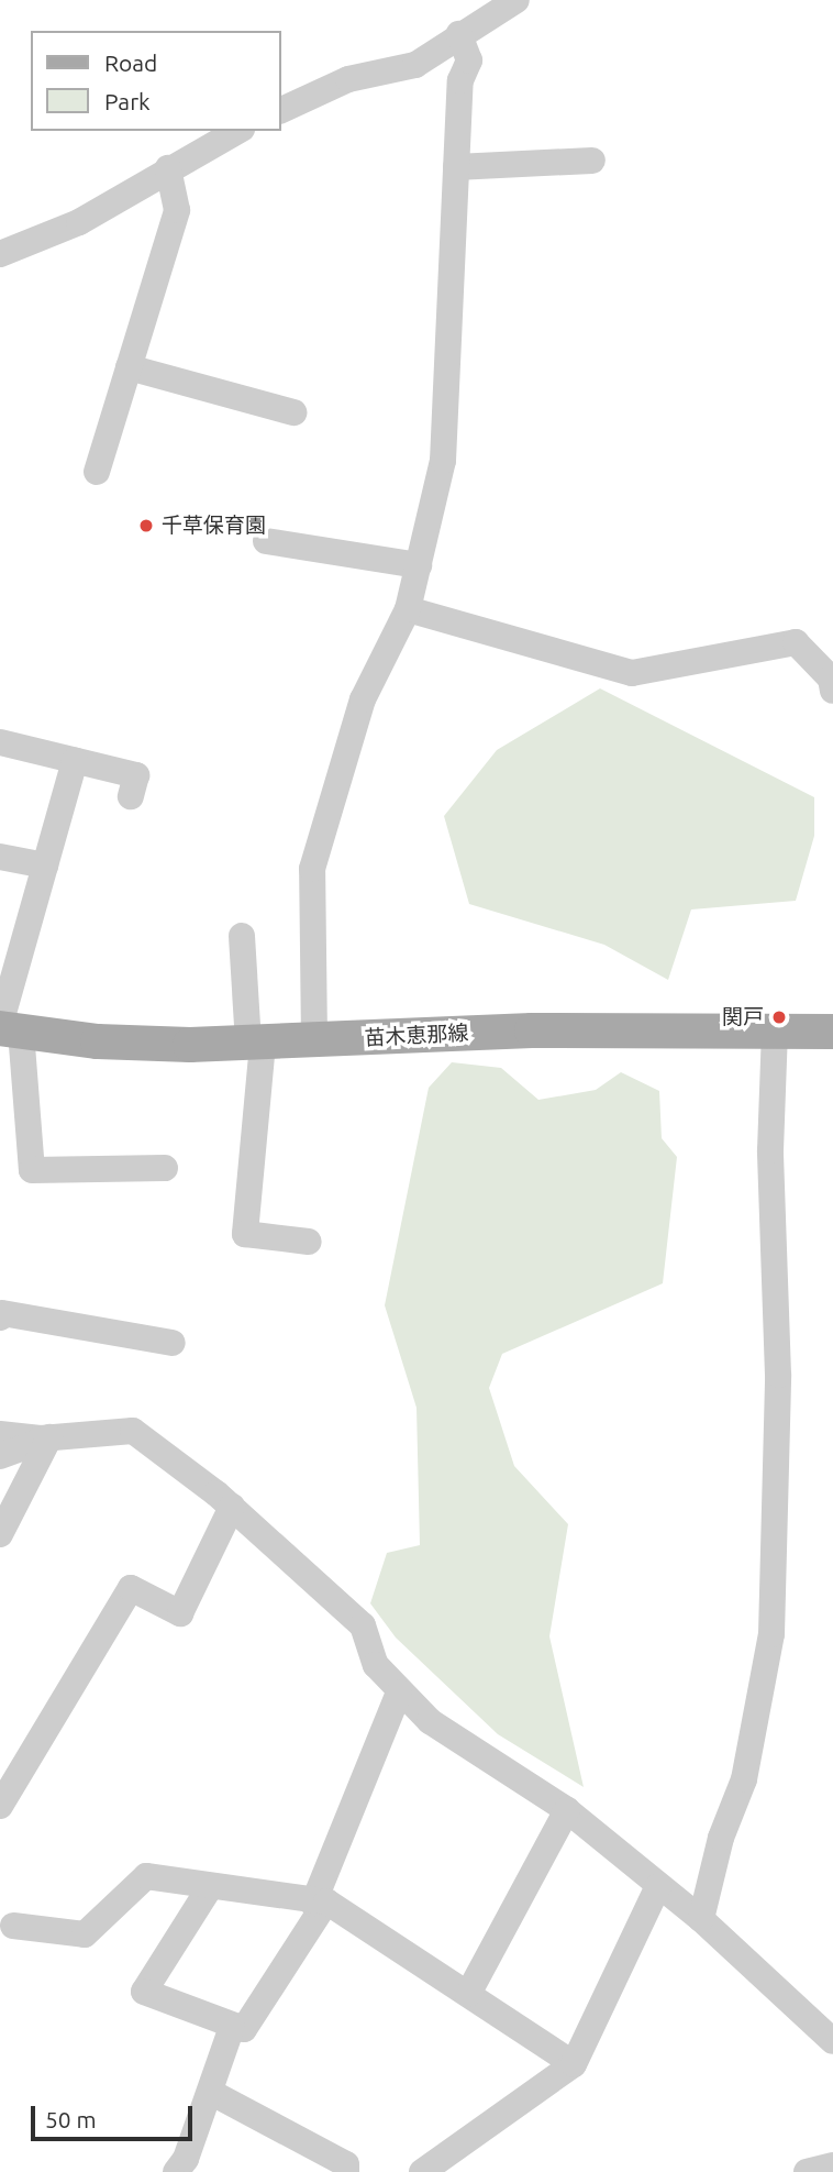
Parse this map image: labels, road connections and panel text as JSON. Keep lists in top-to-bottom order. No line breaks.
{"streets":{"main road":["苗木恵那線"]},"places":["千草保育園","関戸"],"legend":["Road","Park"],"scale_bar":"50 m"}
